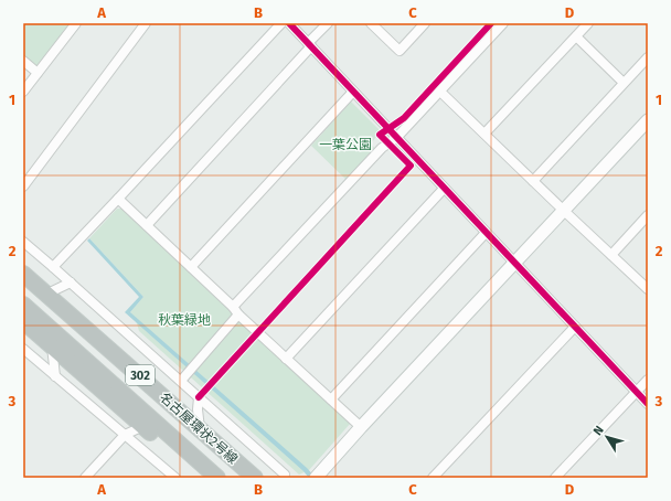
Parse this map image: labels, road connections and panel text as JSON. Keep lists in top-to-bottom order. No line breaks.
{"streets":{"highway":["302","名古屋環状2号線"]},"parks":["一葉公園","秋葉緑地"],"north":"top left","grid":{"columns":["A","B","C","D"],"rows":["1","2","3"]}}
